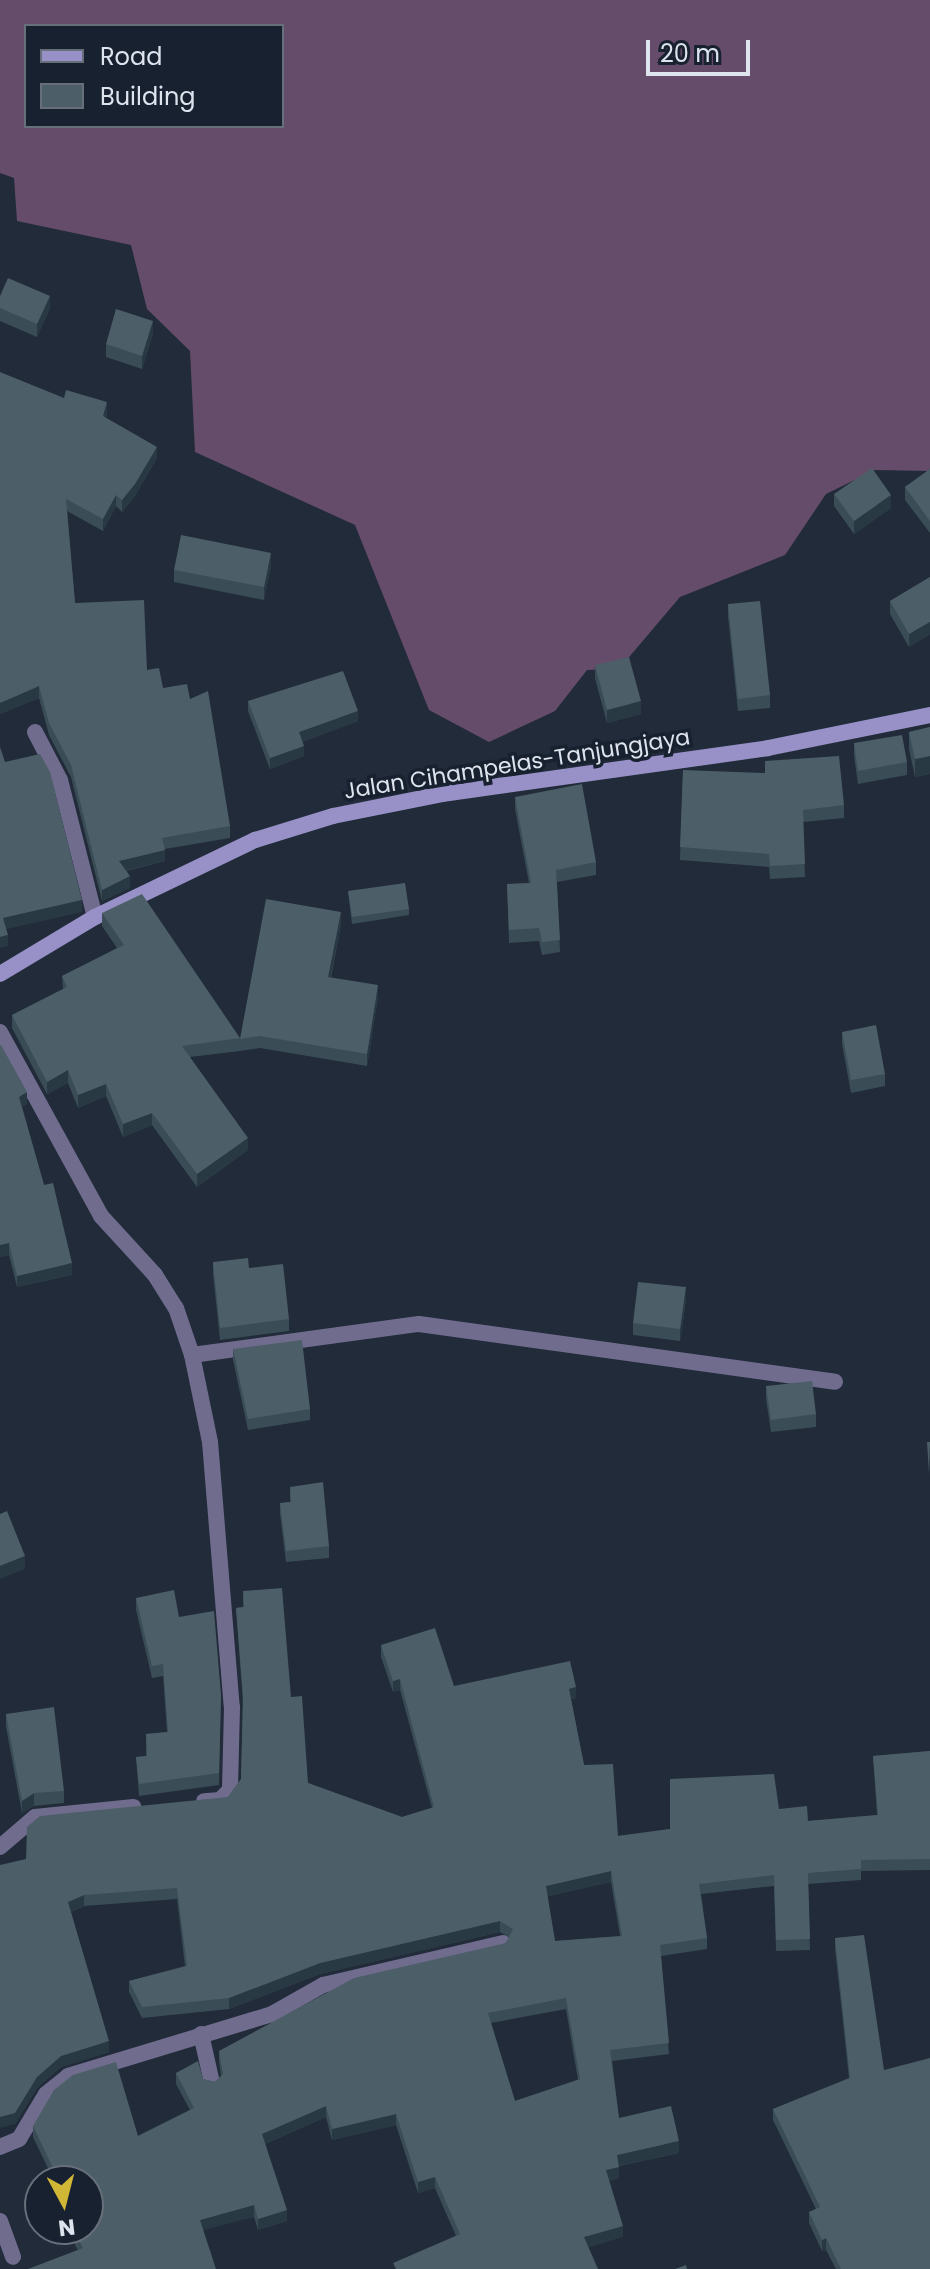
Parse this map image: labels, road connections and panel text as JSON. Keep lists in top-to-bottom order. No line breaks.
{"streets":{"main road":["Jalan Cihampelas-Tanjungjaya"]},"legend":["Road","Building"],"scale_bar":"20 m","north":"bottom"}
